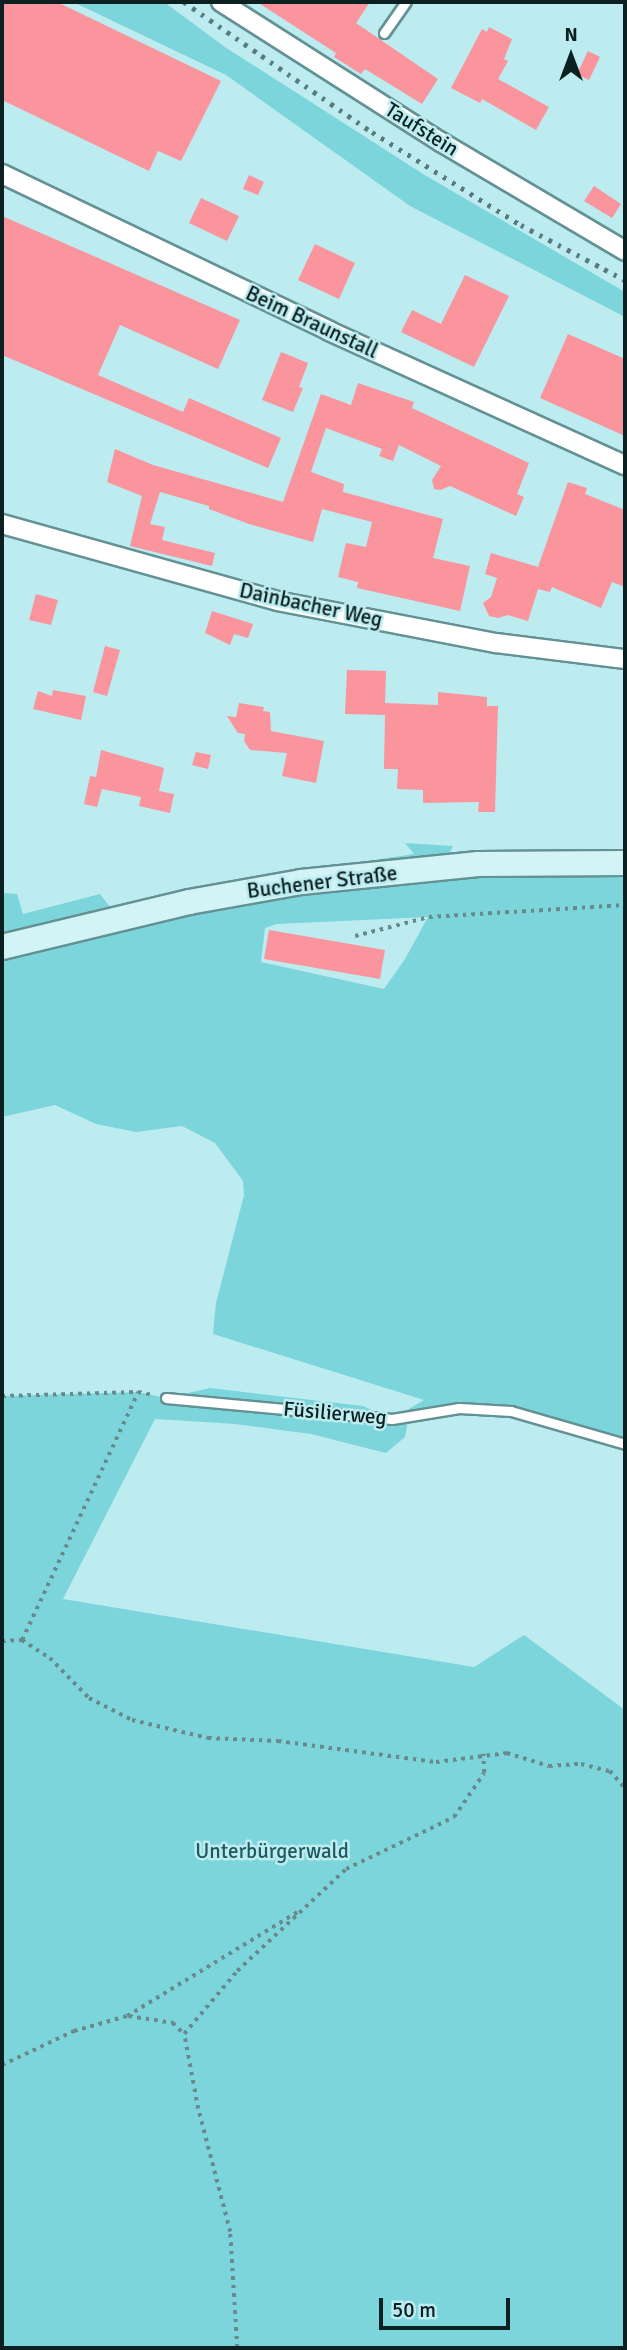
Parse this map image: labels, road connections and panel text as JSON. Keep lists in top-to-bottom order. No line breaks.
{"streets":{"main road":["Buchener Straße"],"street":["Taufstein","Beim Braunstall","Dainbacher Weg"],"lane":["Füsilierweg"]},"parks":["Unterbürgerwald"],"scale_bar":"50 m","north":"top"}
